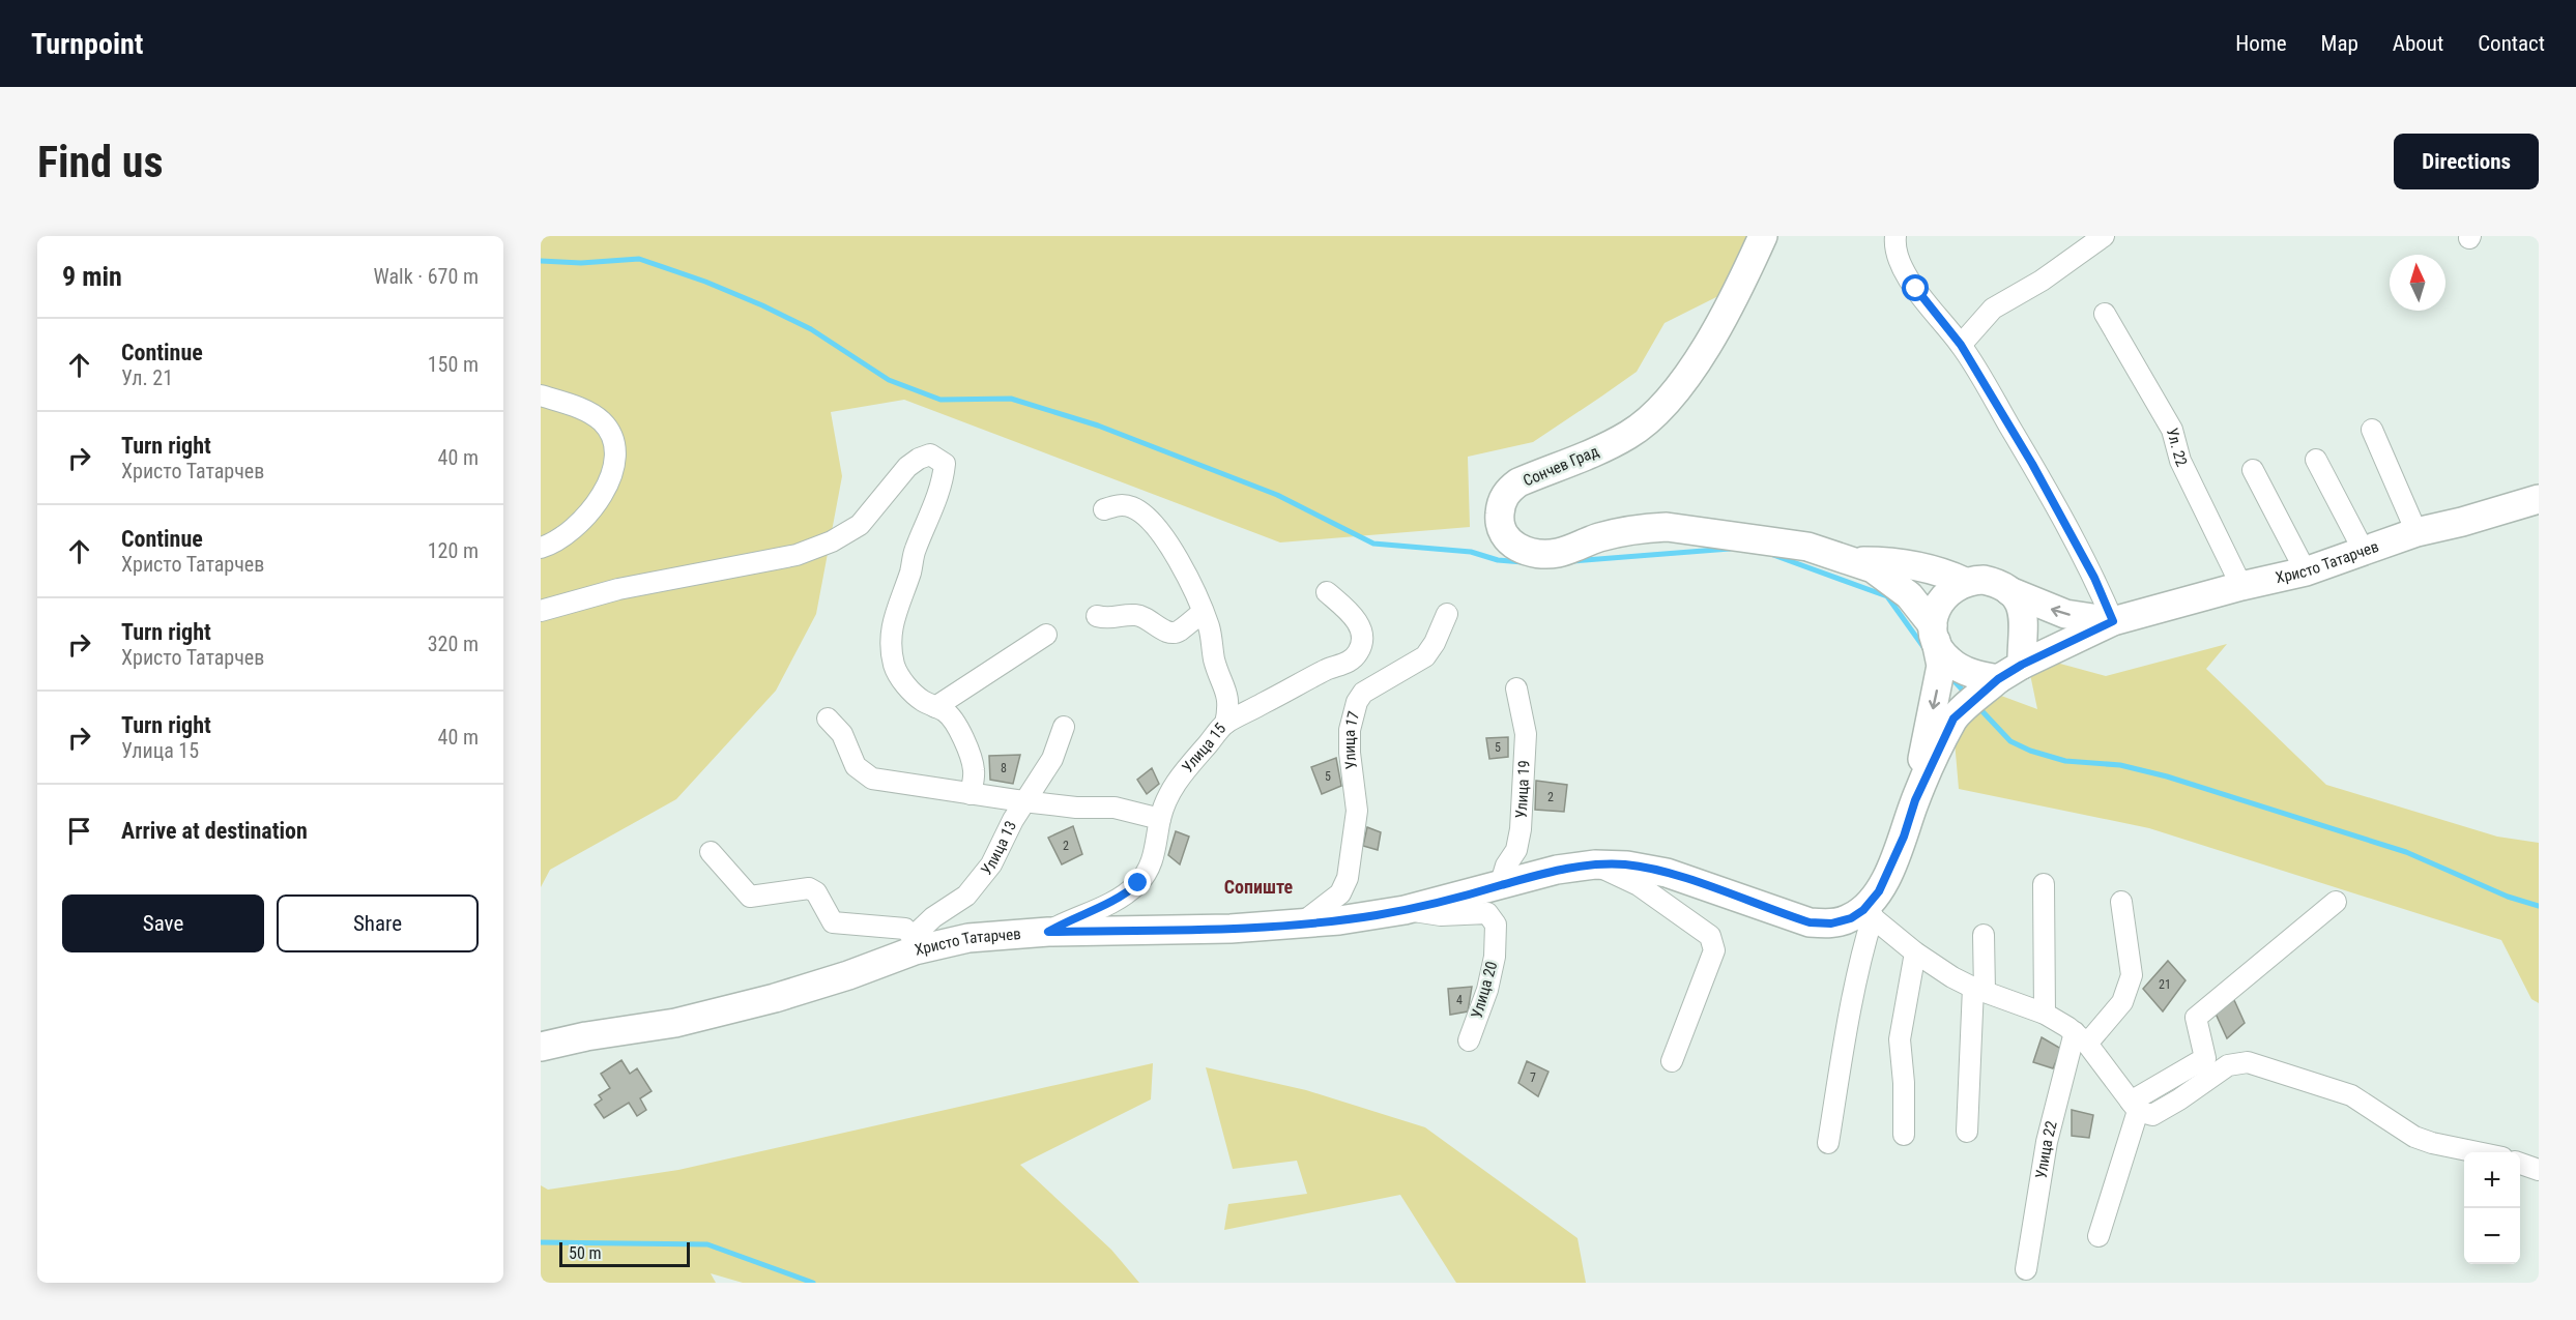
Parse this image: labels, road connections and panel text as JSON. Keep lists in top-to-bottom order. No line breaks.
{"streets":{"main road":["Сончев Град","Христо Татарчев"],"street":["Ул. 22","Улица 17","Улица 15","Улица 19","Улица 13","Улица 20","Улица 22"]},"crossings":[["Ул. 22","Христо Татарчев"],["Христо Татарчев","Улица 17"],["Христо Татарчев","Улица 15"],["Христо Татарчев","Улица 19"],["Христо Татарчев","Улица 13"],["Христо Татарчев","Улица 20"]],"districts":["Сопиште"],"house_numbers":["5","8","5","2","2","21","4","7"],"scale_bar":"50 m","north":"top","page":{"header":"Turnpoint","nav":["Home","Map","About","Contact"],"buttons":["Directions",["Save","Share"]],"title":"Find us","heading":["9 min","Walk · 670 m"],"list":[["Continue","Ул. 21","150 m"],["Turn right","Христо Татарчев","40 m"],["Continue","Христо Татарчев","120 m"],["Turn right","Христо Татарчев","320 m"],["Turn right","Улица 15","40 m"],"Arrive at destination"],"map_buttons":["+","−"],"scale":"50 m"}}
